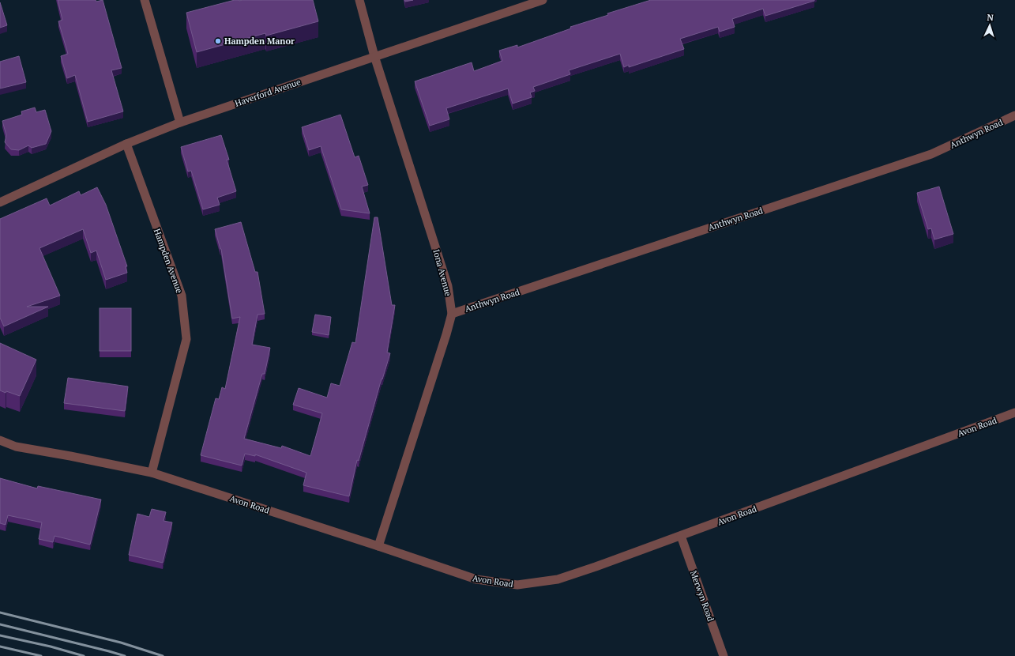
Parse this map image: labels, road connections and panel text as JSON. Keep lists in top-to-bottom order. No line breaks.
{"streets":{"street":["Haverford Avenue","Anthwyn Road","Hampden Avenue","Iona Avenue","Avon Road","Merwyn Road"]},"crossings":[["Haverford Avenue","Hampden Avenue"],["Haverford Avenue","Iona Avenue"],["Anthwyn Road","Iona Avenue"],["Hampden Avenue","Avon Road"],["Iona Avenue","Avon Road"],["Avon Road","Merwyn Road"]],"places":["Hampden Manor"],"north":"top"}
